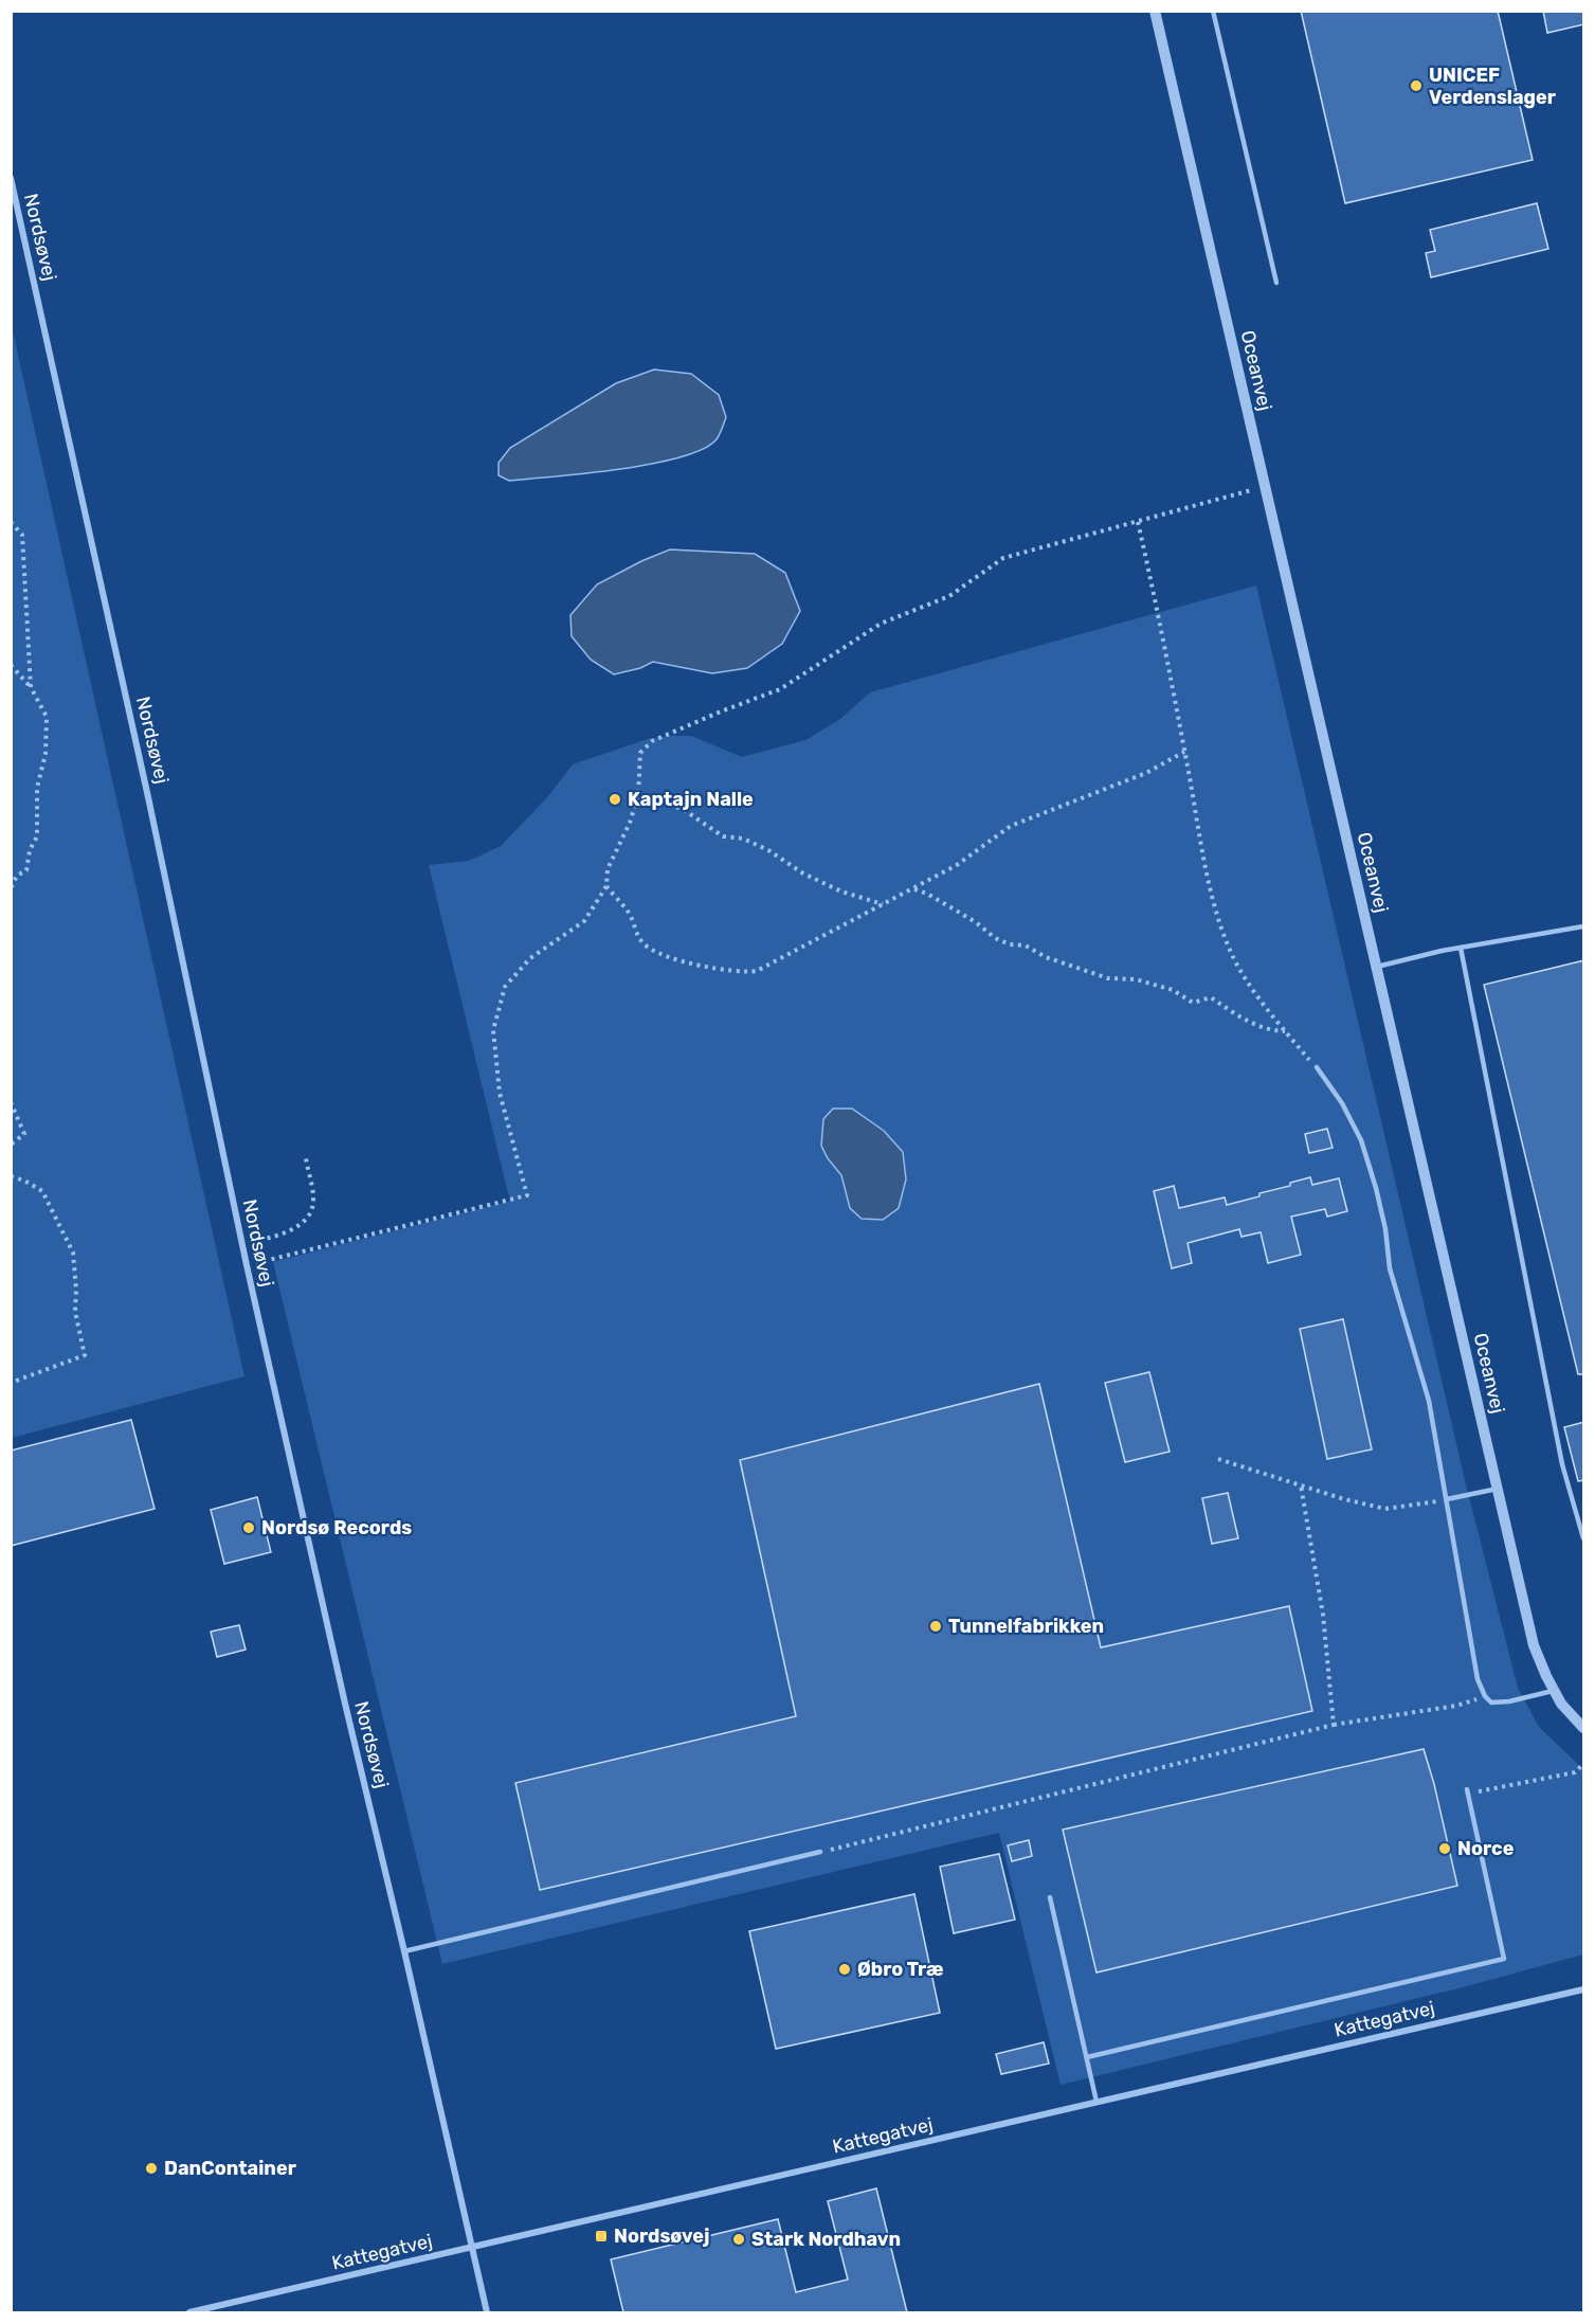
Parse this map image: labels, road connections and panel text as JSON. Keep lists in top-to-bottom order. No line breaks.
{"streets":{"street":["Nordsøvej","Oceanvej","Kattegatvej"]},"crossings":[["Nordsøvej","Kattegatvej"]],"places":{"other":["UNICEF Verdenslager","Kaptajn Nalle","Nordsø Records","Tunnelfabrikken","Norce","Øbro Træ","DanContainer","Stark Nordhavn"],"transit":["Nordsøvej"]}}
